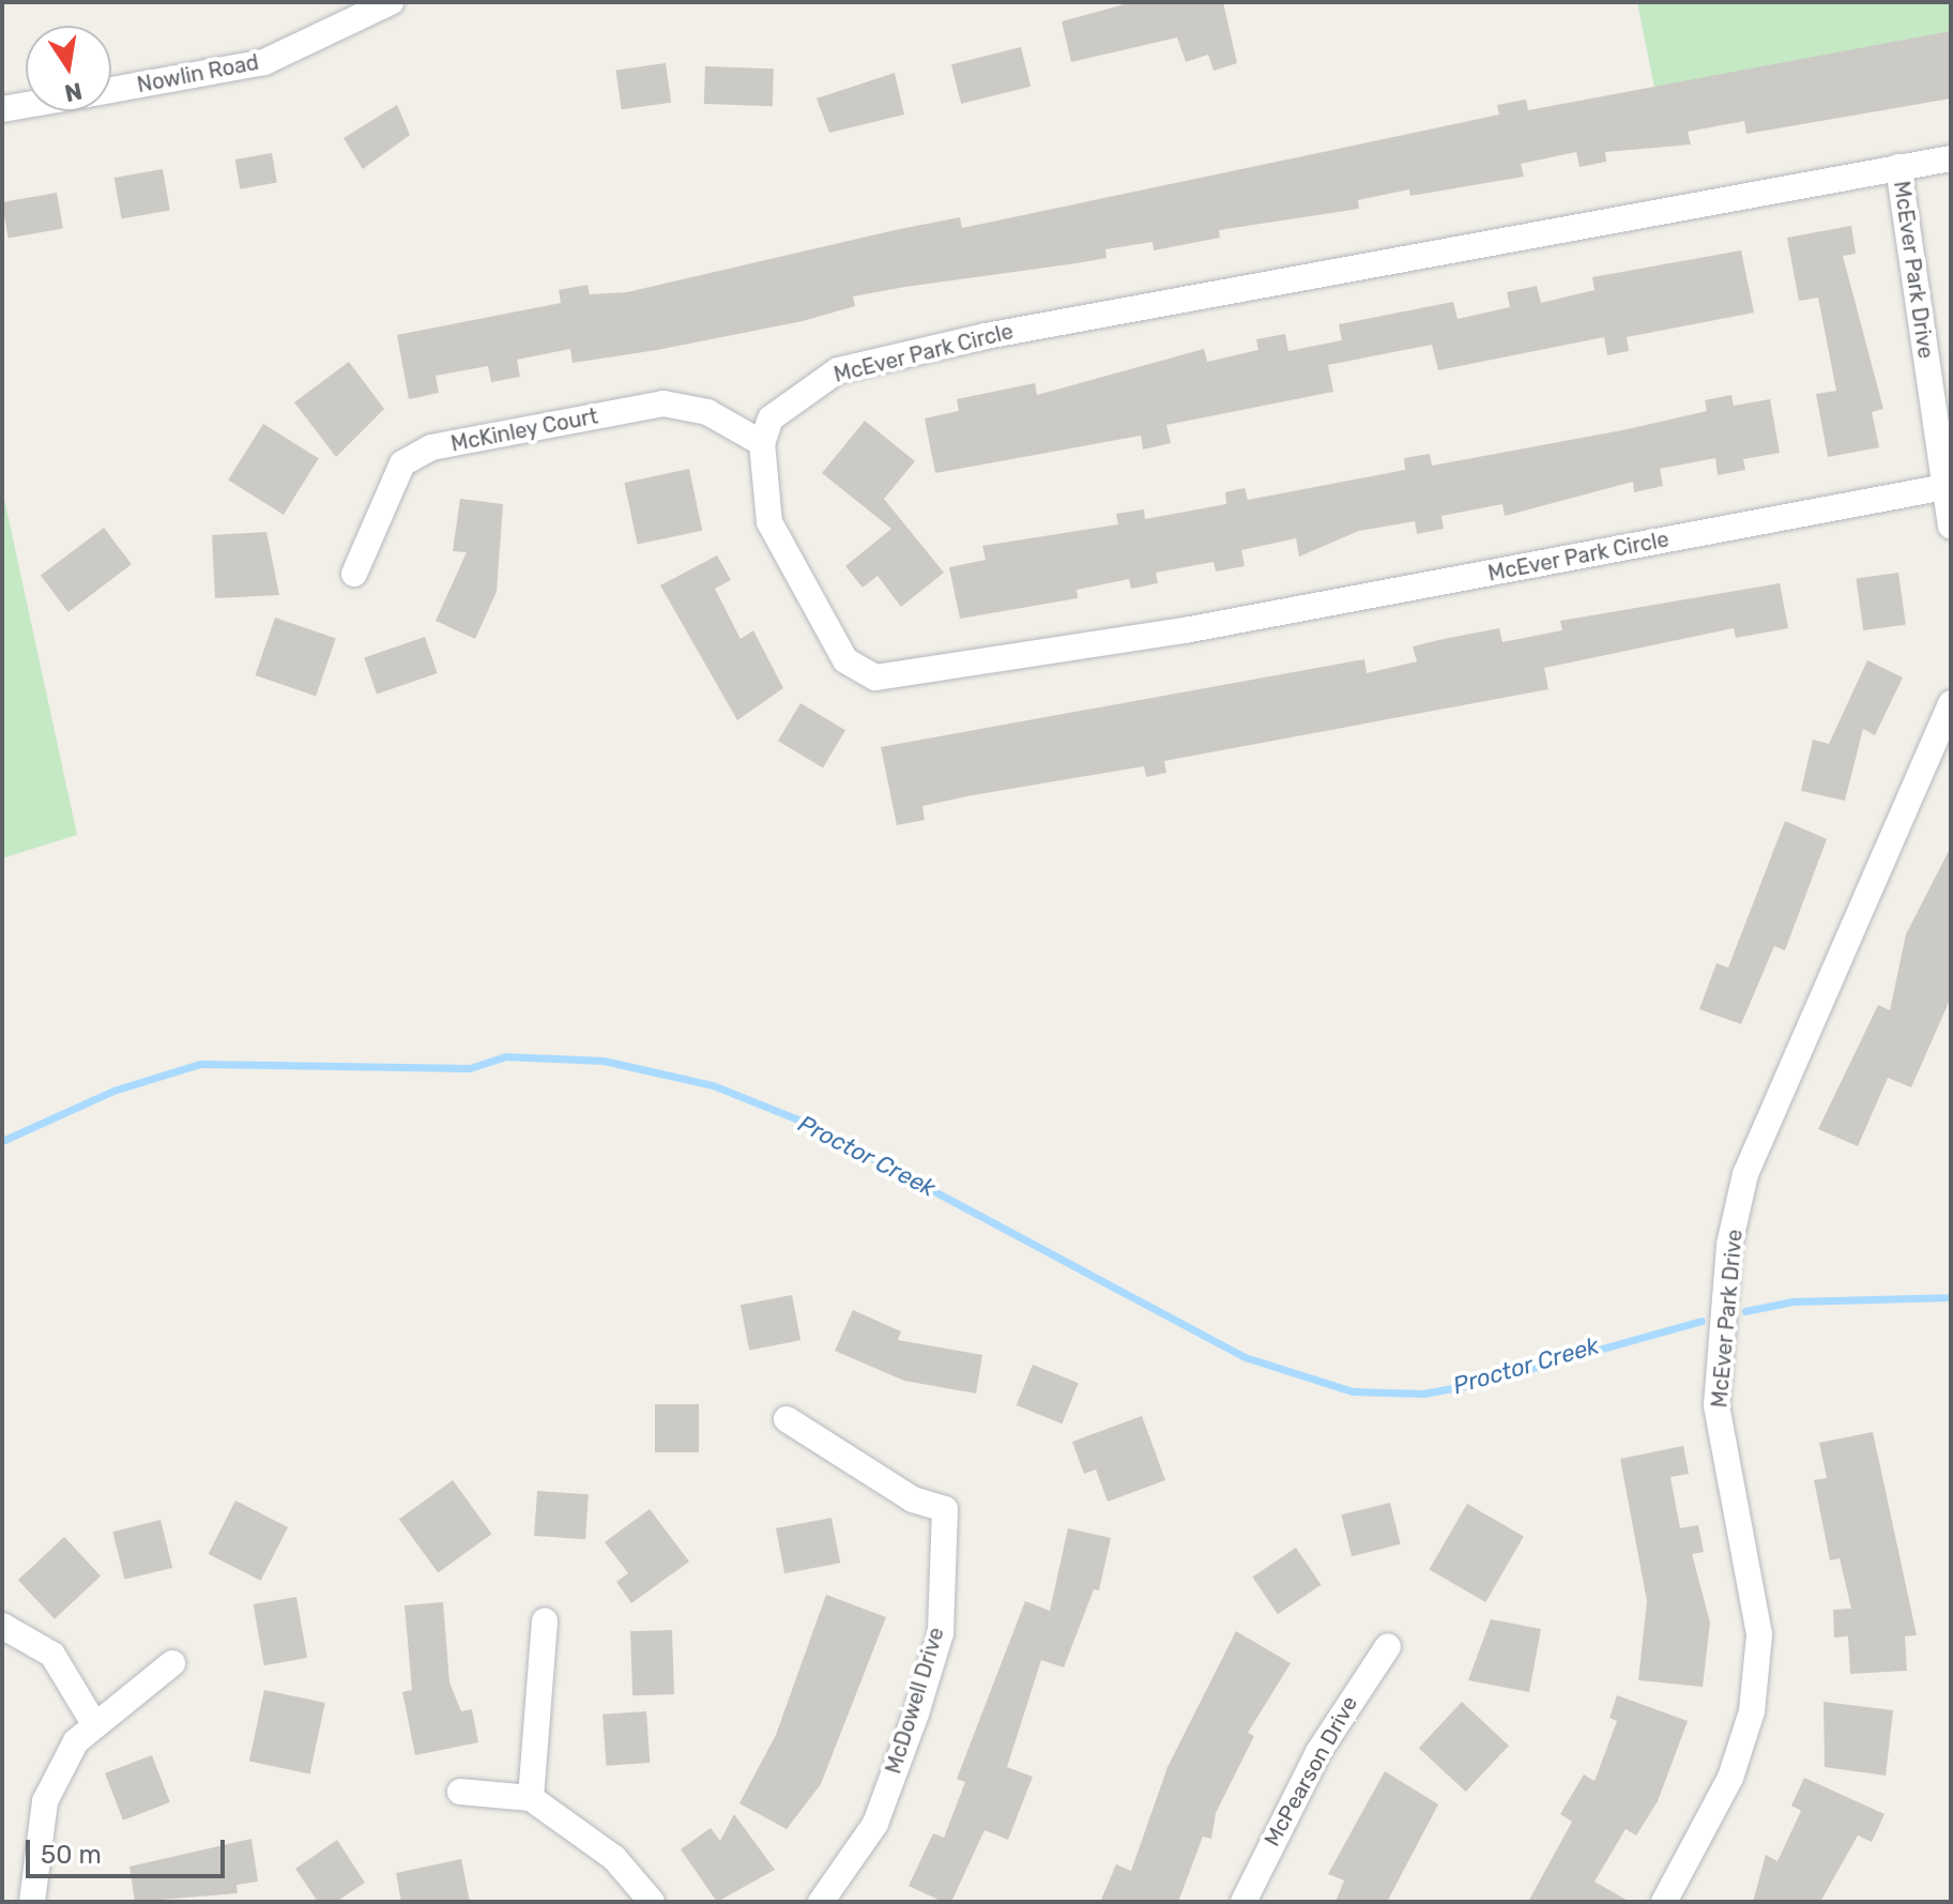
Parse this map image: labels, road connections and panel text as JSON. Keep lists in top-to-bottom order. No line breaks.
{"streets":{"street":["Nowlin Road","McEver Park Drive","McEver Park Circle","McKinley Court","McDowell Drive","McPearson Drive"]},"crossings":[["McEver Park Drive","McEver Park Circle"],["McEver Park Circle","McKinley Court"]],"water":["Proctor Creek"],"scale_bar":"50 m","north":"bottom"}
